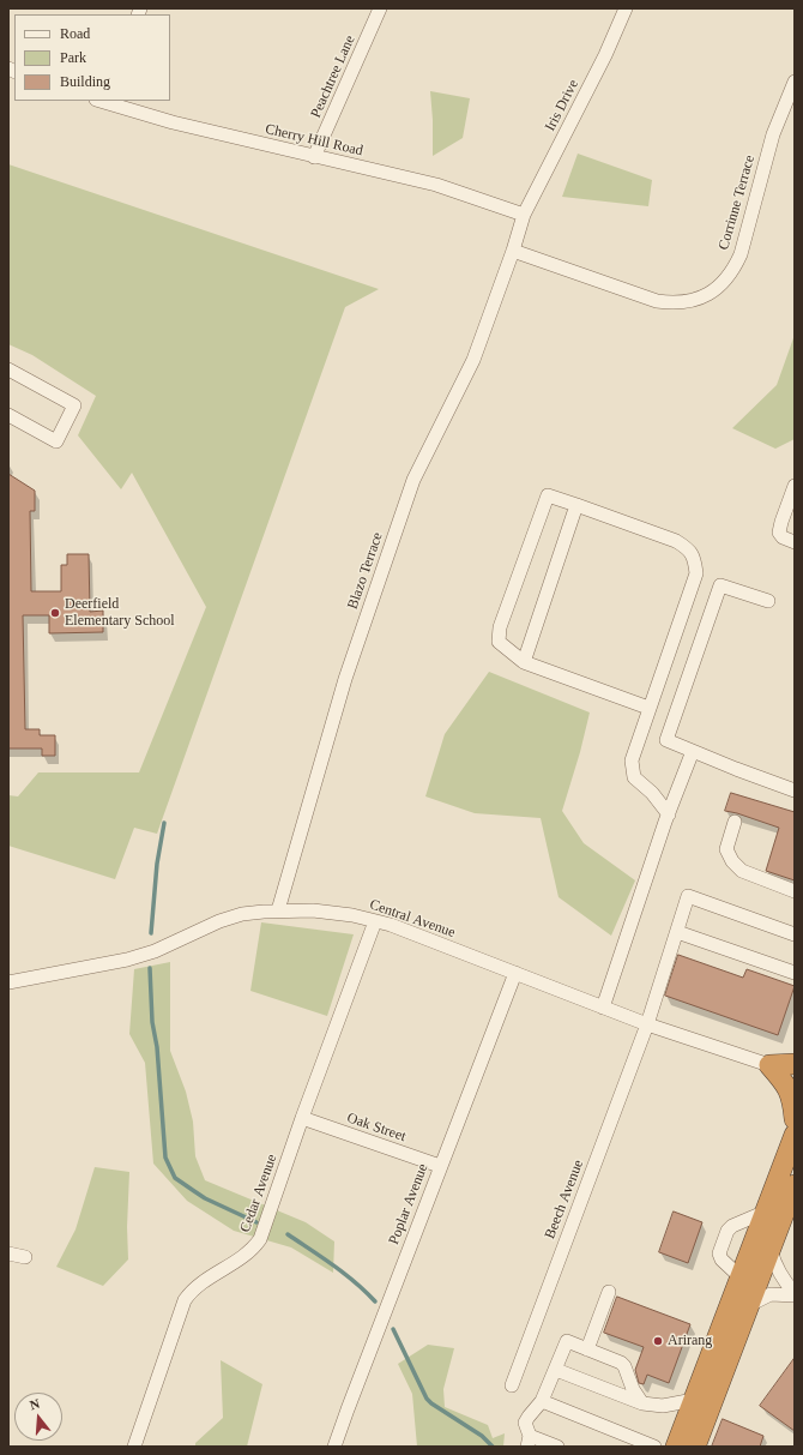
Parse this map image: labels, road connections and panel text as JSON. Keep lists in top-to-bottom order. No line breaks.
{"streets":{"street":["Peachtree Lane","Iris Drive","Cherry Hill Road","Corrinne Terrace","Blazo Terrace","Central Avenue","Oak Street","Cedar Avenue","Beech Avenue","Poplar Avenue"]},"crossings":[["Peachtree Lane","Cherry Hill Road"],["Iris Drive","Cherry Hill Road"],["Iris Drive","Corrinne Terrace"],["Iris Drive","Blazo Terrace"],["Corrinne Terrace","Blazo Terrace"],["Blazo Terrace","Central Avenue"],["Central Avenue","Cedar Avenue"],["Central Avenue","Beech Avenue"],["Central Avenue","Poplar Avenue"],["Oak Street","Cedar Avenue"],["Oak Street","Poplar Avenue"]],"places":["Deerfield Elementary School","Arirang"],"legend":["Road","Park","Building"],"north":"top"}
